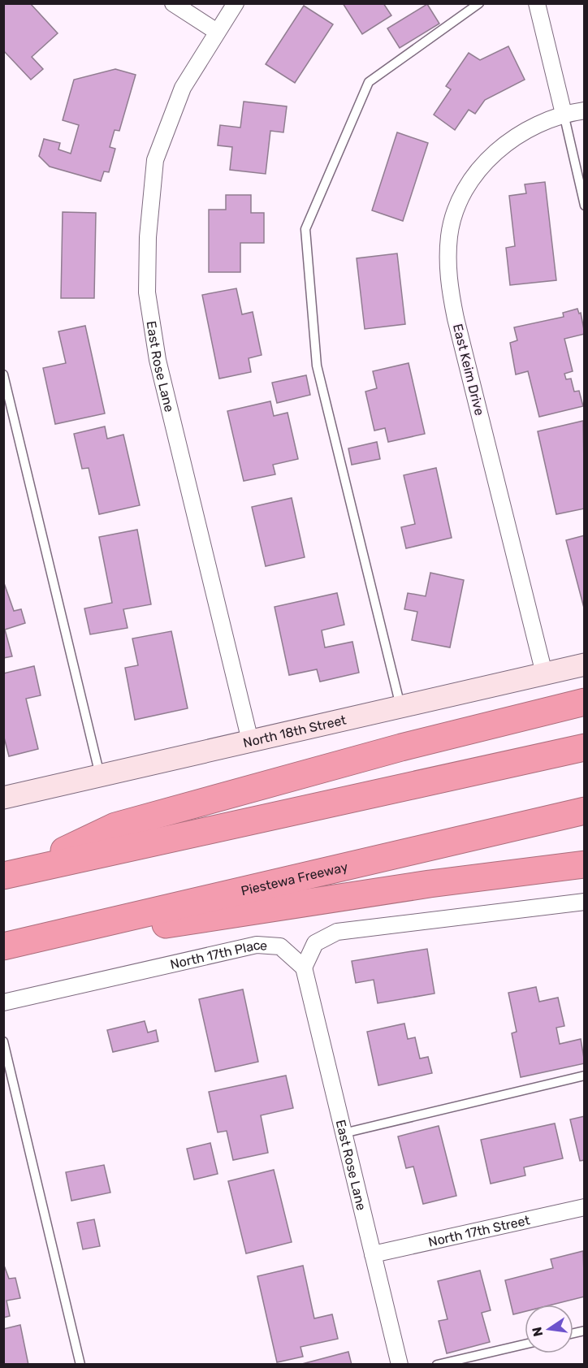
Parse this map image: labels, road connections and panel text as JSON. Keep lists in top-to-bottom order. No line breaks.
{"streets":{"highway":["Piestewa Freeway"],"street":["East Rose Lane","East Keim Drive","North 18th Street","North 17th Place","North 17th Street"]},"crossings":[["East Rose Lane","North 18th Street"],["East Rose Lane","North 17th Place"],["East Rose Lane","North 17th Street"],["East Keim Drive","North 18th Street"]],"north":"left"}
